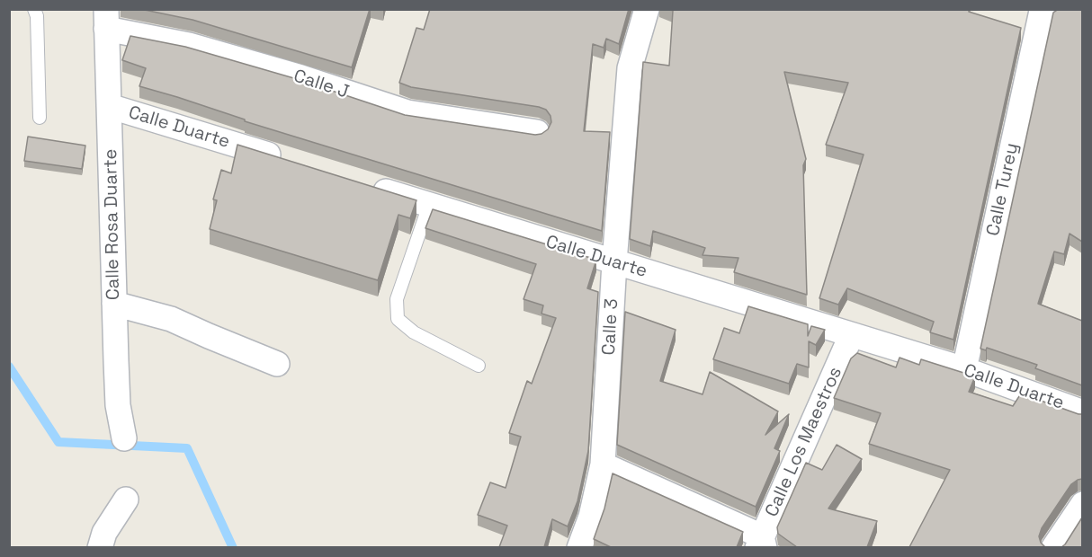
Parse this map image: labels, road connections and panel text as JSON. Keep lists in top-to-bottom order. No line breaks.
{"streets":{"street":["Calle J","Calle Duarte","Calle Turey","Calle Rosa Duarte","Calle 3","Calle Los Maestros"]},"crossings":[["Calle J","Calle Rosa Duarte"],["Calle Duarte","Calle Turey"],["Calle Duarte","Calle Rosa Duarte"],["Calle Duarte","Calle 3"],["Calle Duarte","Calle Los Maestros"]]}
